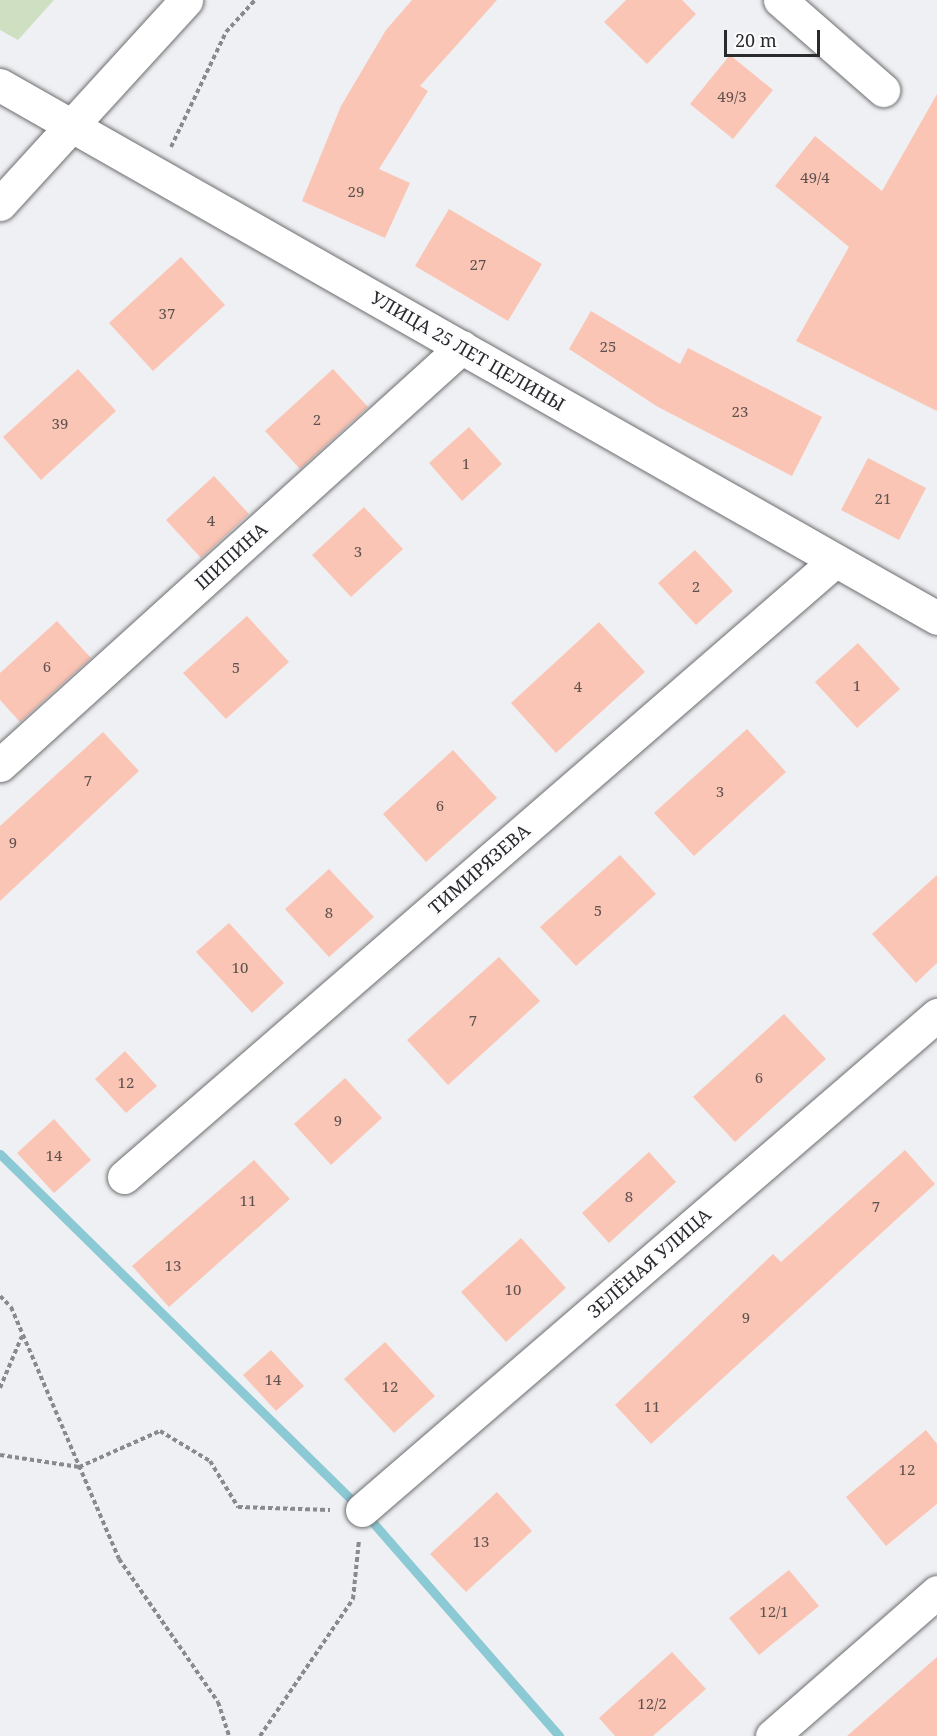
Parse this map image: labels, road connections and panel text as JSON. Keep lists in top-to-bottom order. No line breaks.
{"streets":{"street":["УЛИЦА 25 ЛЕТ ЦЕЛИНЫ","ШИПИНА","ТИМИРЯЗЕВА","ЗЕЛЁНАЯ УЛИЦА"]},"crossings":[["УЛИЦА 25 ЛЕТ ЦЕЛИНЫ","ШИПИНА"],["УЛИЦА 25 ЛЕТ ЦЕЛИНЫ","ТИМИРЯЗЕВА"]],"house_numbers":["49/3","49/4","29","27","37","25","23","2","39","1","21","4","3","2","6","5","1","4","7","3","6","9","5","8","10","7","6","12","9","14","8","11","7","13","10","9","14","12","11","12","13","12/1","12/2"],"scale_bar":"20 m"}
